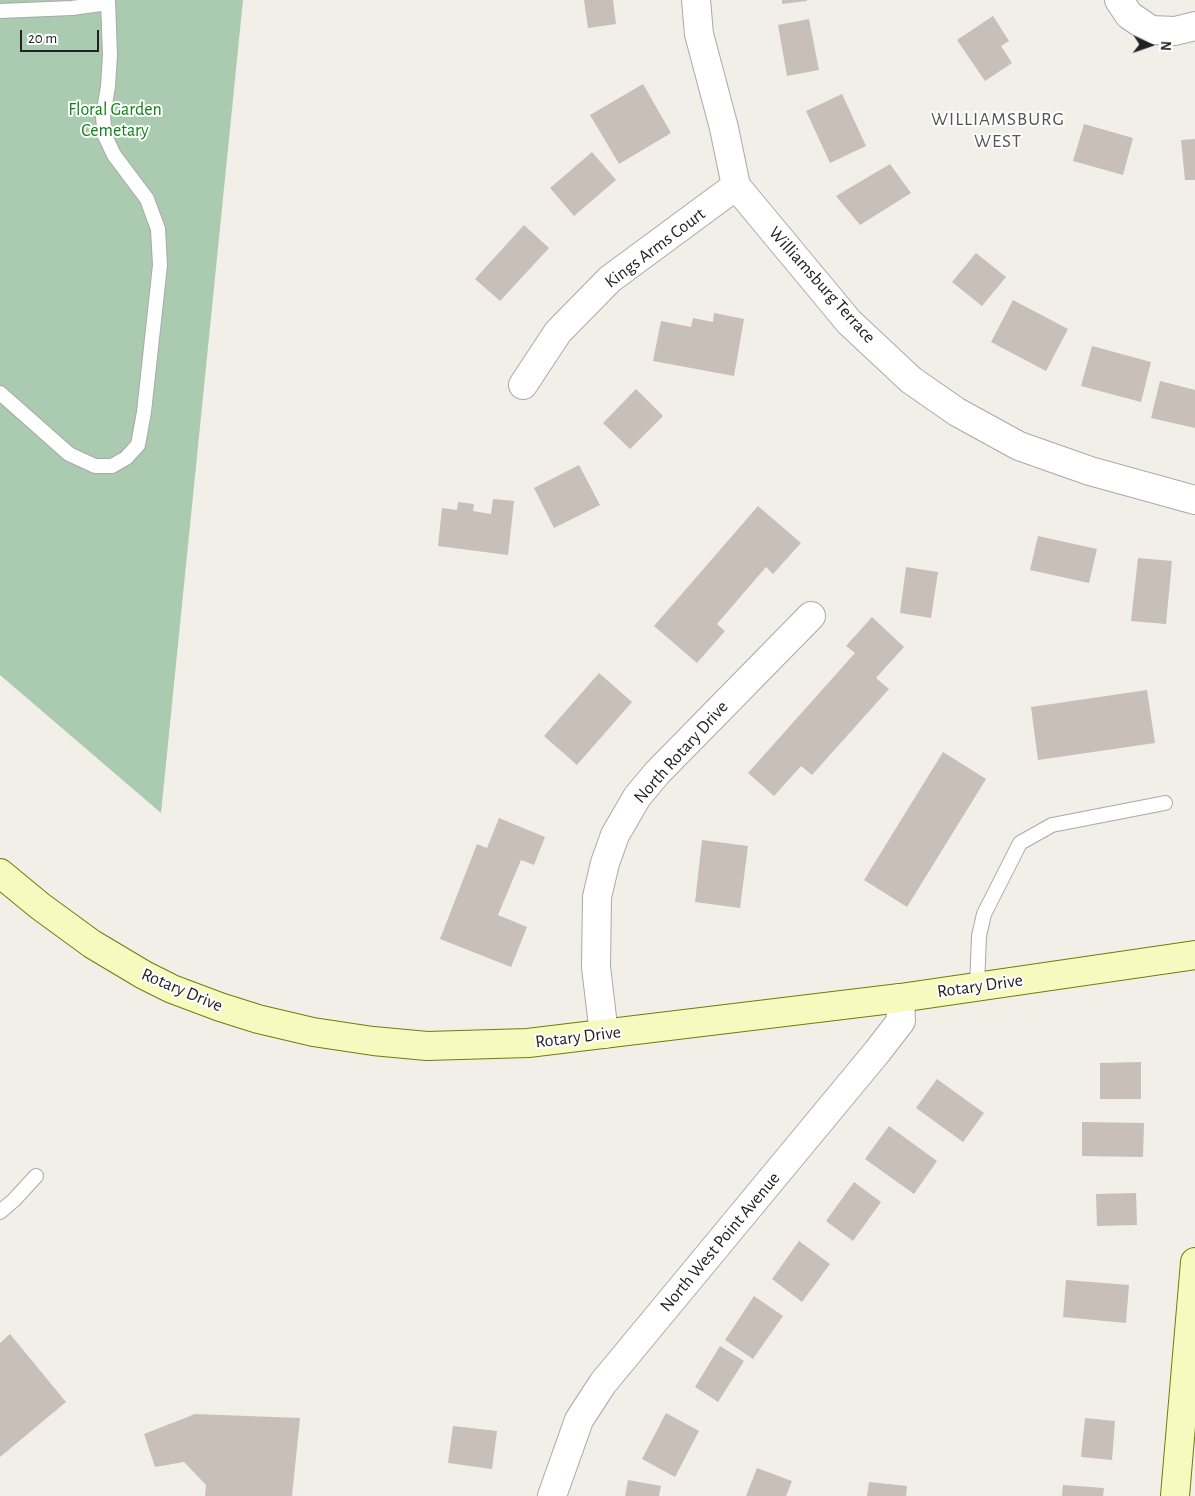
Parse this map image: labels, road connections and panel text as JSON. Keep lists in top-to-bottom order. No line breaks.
{"streets":{"street":["Kings Arms Court","Williamsburg Terrace","North Rotary Drive","Rotary Drive","North West Point Avenue"]},"crossings":[["Kings Arms Court","Williamsburg Terrace"],["North Rotary Drive","Rotary Drive"],["Rotary Drive","North West Point Avenue"]],"districts":["WILLIAMSBURG WEST"],"parks":["Floral Garden Cemetary"],"scale_bar":"20 m","north":"right"}
